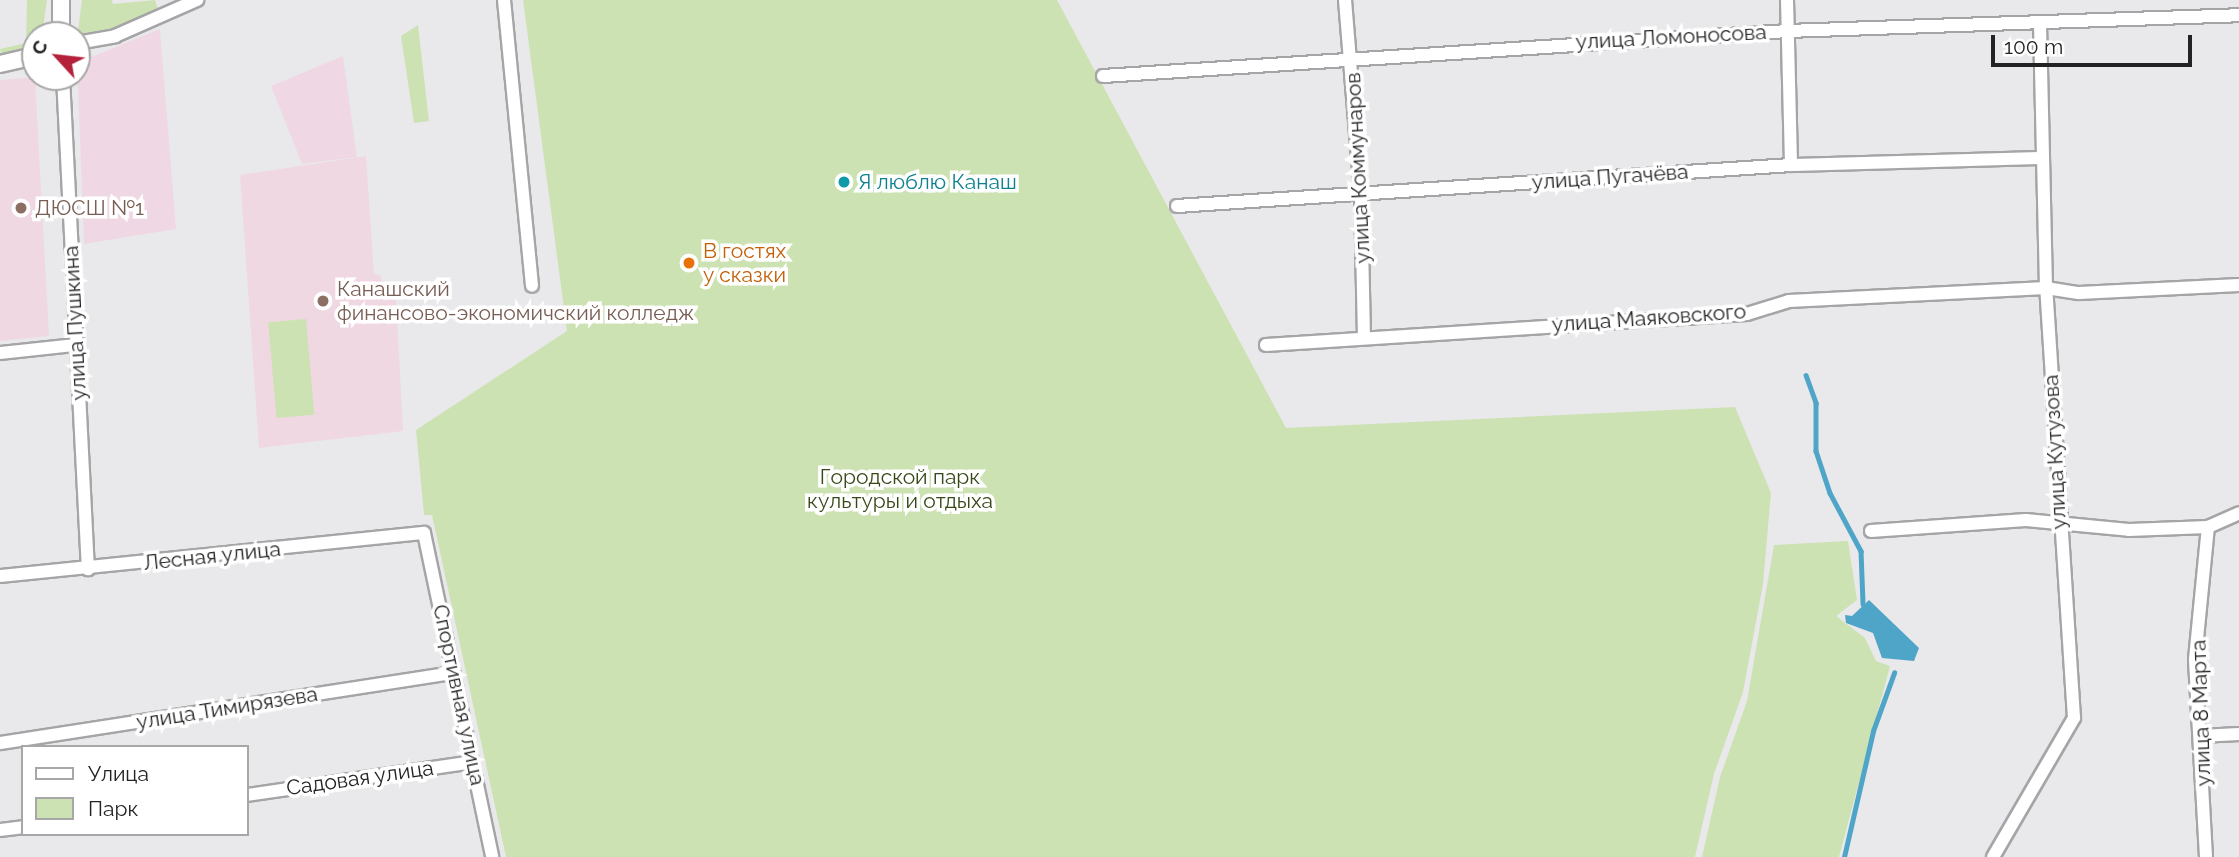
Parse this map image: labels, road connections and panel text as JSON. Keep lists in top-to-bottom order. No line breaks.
{"streets":{"street":["улица Ломоносова","улица Коммунаров","улица Пугачёва","улица Маяковского","улица Пушкина","улица Кутузова","Лесная улица","Спортивная улица","улица Тимирязева","улица 8 Марта","Садовая улица"]},"crossings":[["улица Ломоносова","улица Коммунаров"],["улица Ломоносова","улица Кутузова"],["улица Коммунаров","улица Пугачёва"],["улица Коммунаров","улица Маяковского"],["улица Пугачёва","улица Кутузова"],["улица Маяковского","улица Кутузова"],["улица Пушкина","Лесная улица"],["Лесная улица","Спортивная улица"],["Спортивная улица","улица Тимирязева"],["Спортивная улица","Садовая улица"]],"parks":["Городской парк культуры и отдыха"],"places":["Я люблю Канаш","ДЮСШ №1","В гостях у сказки","Канашский финансово-экономичский колледж"],"legend":["Улица","Парк"],"scale_bar":"100 m","north":"top left"}
